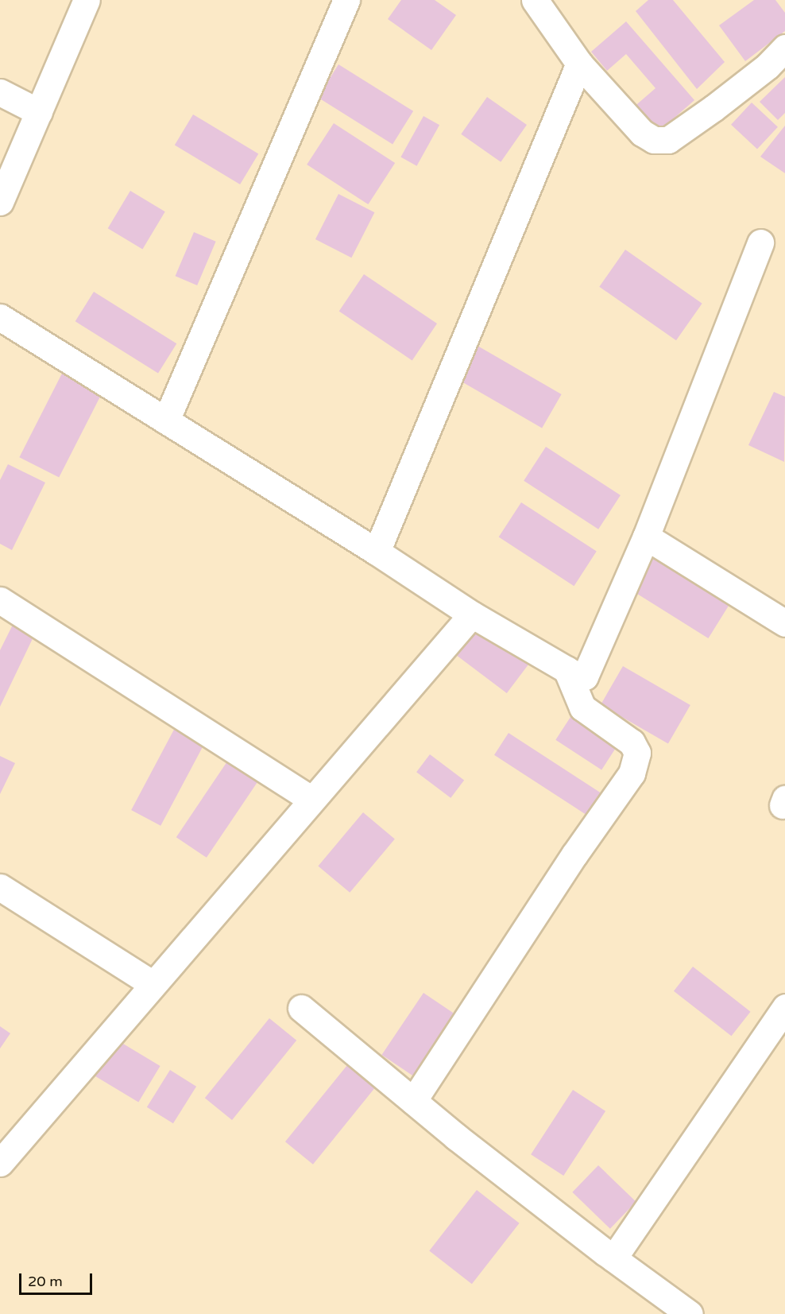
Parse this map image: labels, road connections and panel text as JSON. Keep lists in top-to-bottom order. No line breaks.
{"scale_bar":"20 m"}
